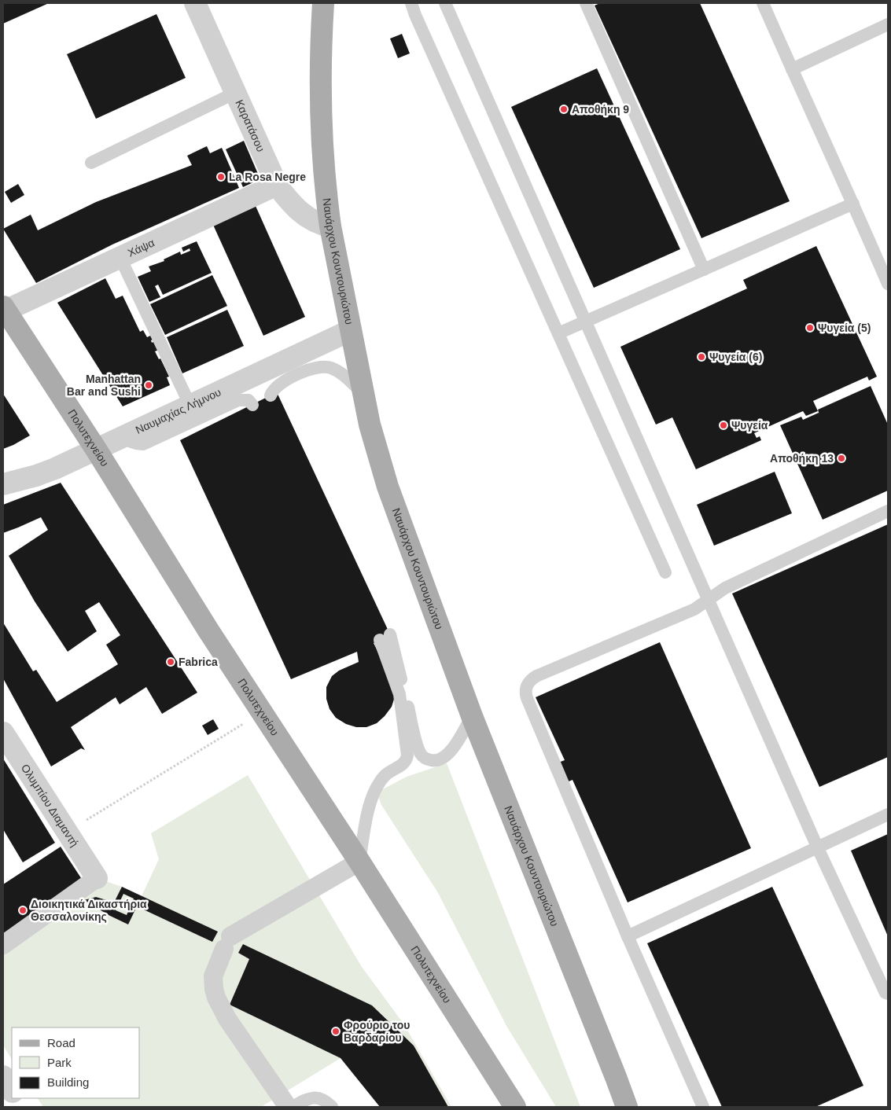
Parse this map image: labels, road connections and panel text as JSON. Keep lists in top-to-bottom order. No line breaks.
{"streets":{"main road":["Ναυάρχου Κουντουριώτου","Πολυτεχνείου"],"street":["Καρατάσου","Χάψα","Ναυμαχίας Λήμνου","Ολυμπίου Διαμαντή"]},"crossings":[["Καρατάσου","Χάψα"],["Καρατάσου","Ναυάρχου Κουντουριώτου"],["Χάψα","Πολυτεχνείου"],["Ναυάρχου Κουντουριώτου","Ναυμαχίας Λήμνου"],["Ναυμαχίας Λήμνου","Πολυτεχνείου"]],"places":["Αποθήκη 9","La Rosa Negre","Ψυγεία (5)","Ψυγεία (6)","Manhattan Bar and Sushi","Ψυγεία","Αποθήκη 13","Fabrica","Διοικητικά Δικαστήρια Θεσσαλονίκης","Φρούριο του Βαρδαρίου"],"legend":["Road","Park","Building"]}
